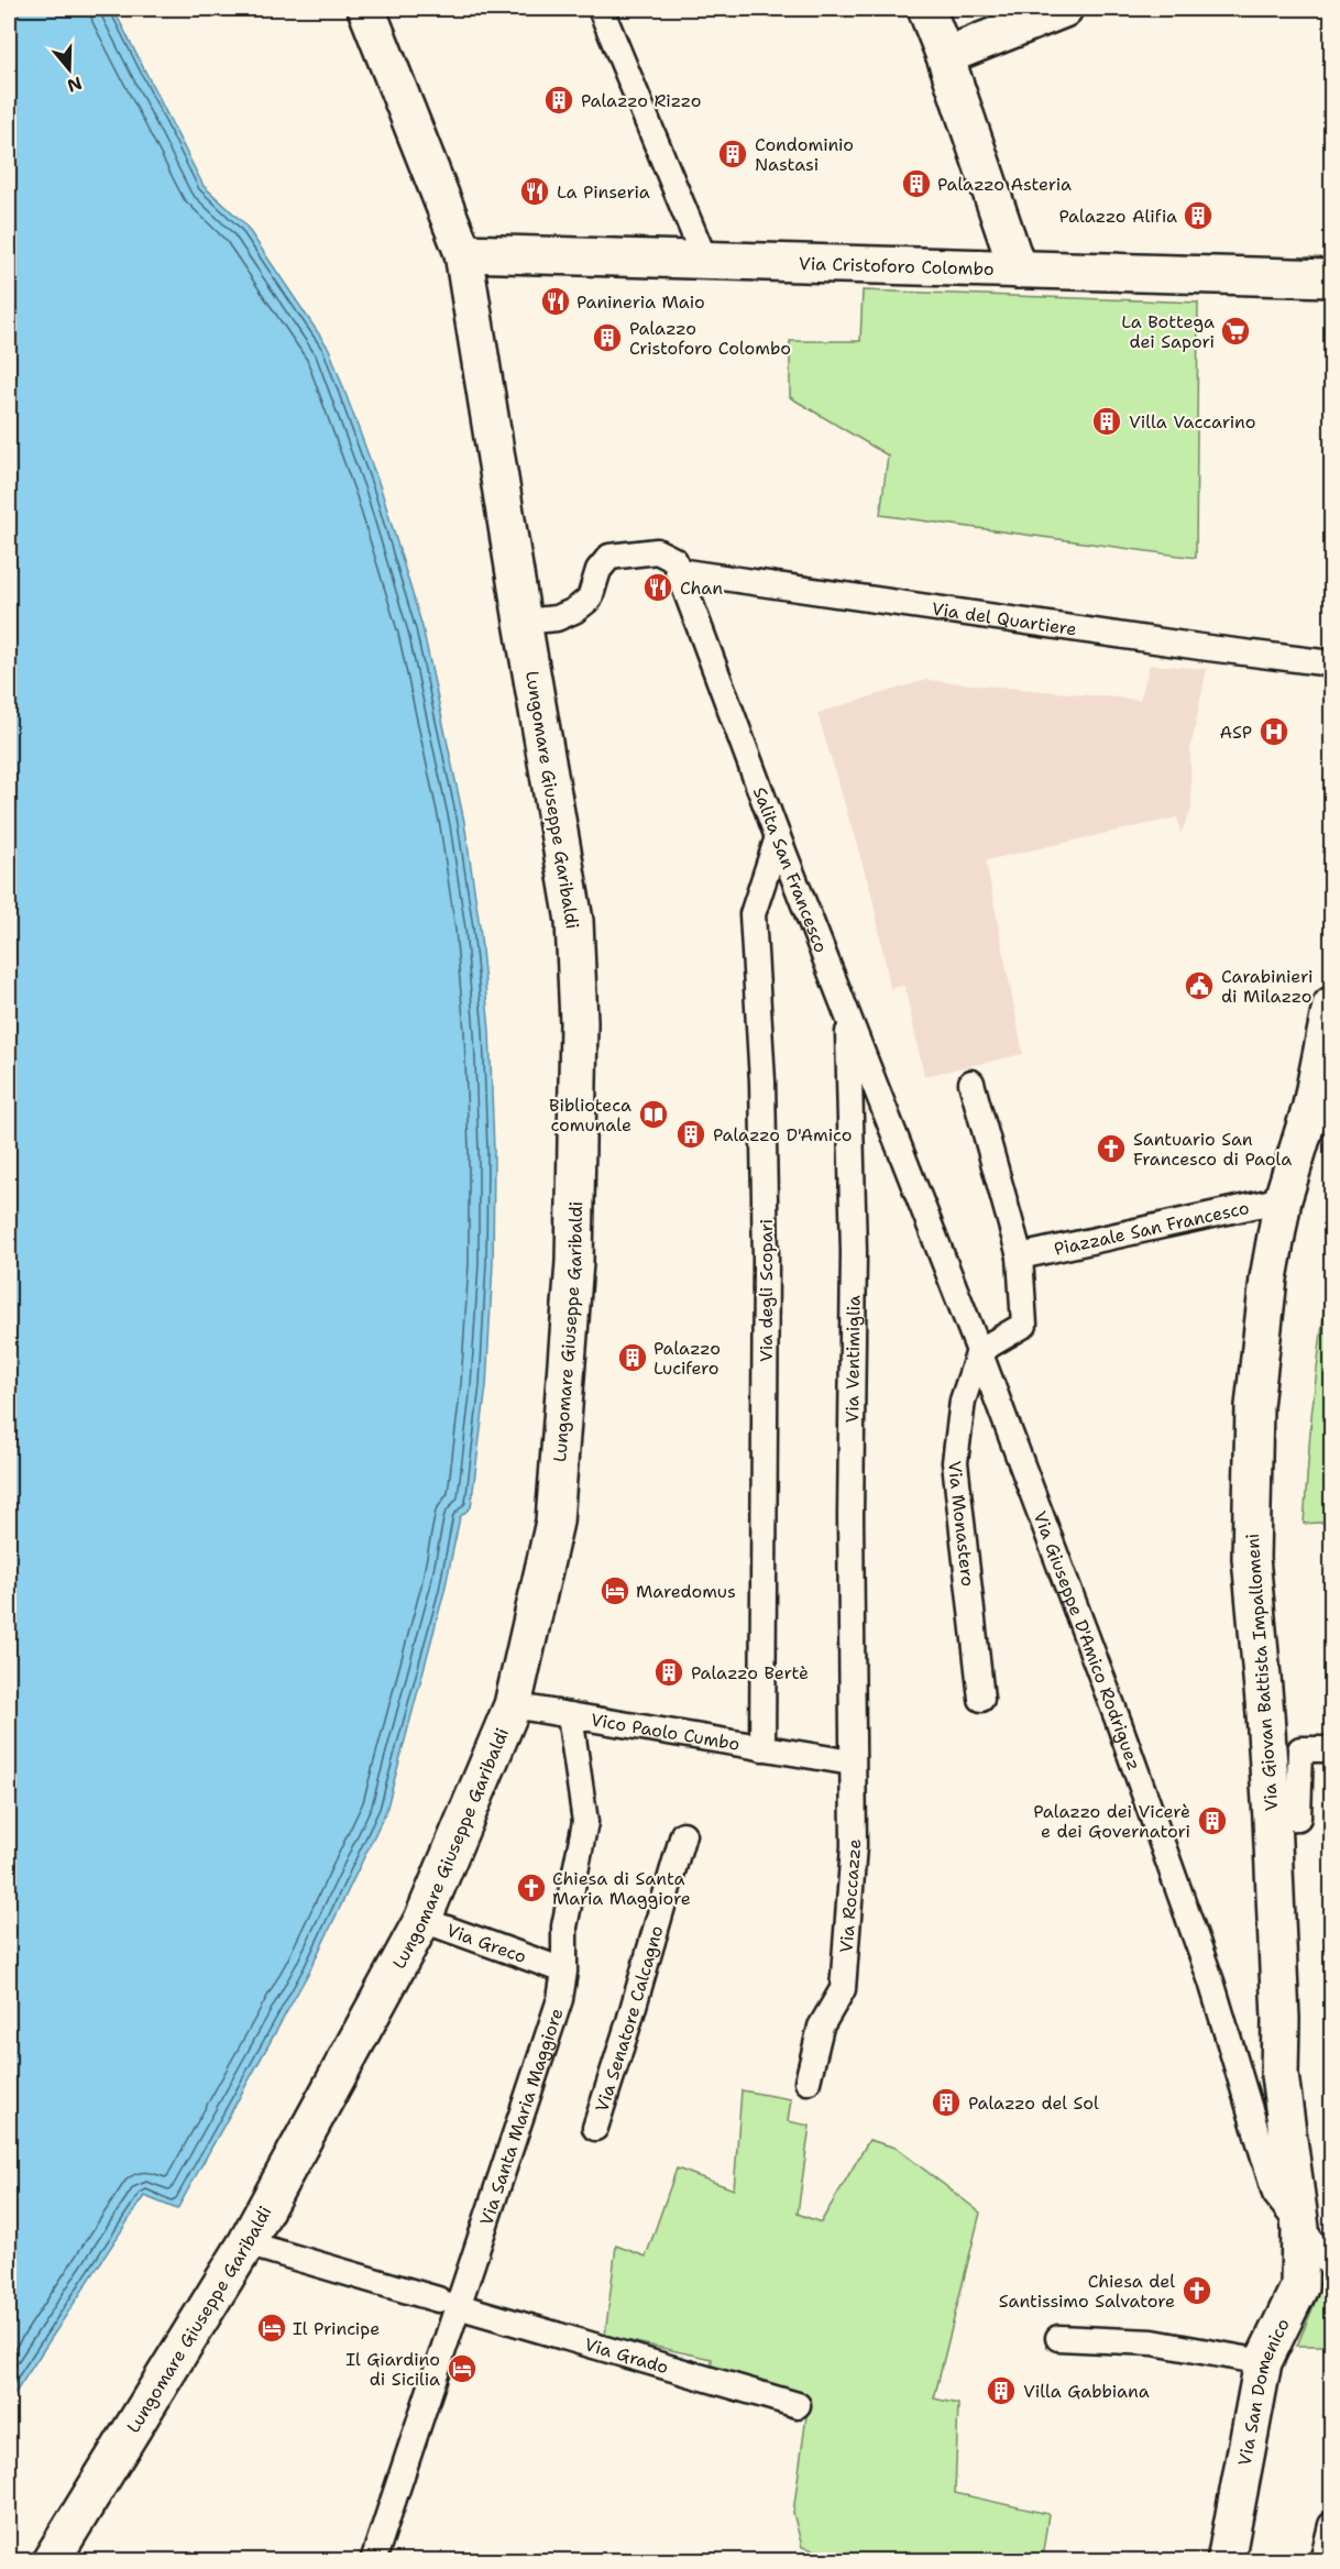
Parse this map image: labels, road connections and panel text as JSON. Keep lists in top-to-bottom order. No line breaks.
{"streets":{"street":["Via Cristoforo Colombo","Via del Quartiere","Lungomare Giuseppe Garibaldi","Salita San Francesco","Piazzale San Francesco","Via degli Scopari","Via Ventimiglia","Via Monastero","Via Giuseppe D'Amico Rodriguez","Via Giovan Battista Impallomeni","Vico Paolo Cumbo","Via Roccazze","Via Greco","Via Senatore Calcagno","Via Santa Maria Maggiore","Via Grado","Via San Domenico"]},"crossings":[["Via Cristoforo Colombo","Lungomare Giuseppe Garibaldi"],["Via del Quartiere","Salita San Francesco"],["Lungomare Giuseppe Garibaldi","Salita San Francesco"],["Lungomare Giuseppe Garibaldi","Via Greco"],["Lungomare Giuseppe Garibaldi","Via Grado"],["Salita San Francesco","Via degli Scopari"],["Salita San Francesco","Via Ventimiglia"],["Salita San Francesco","Via Monastero"],["Salita San Francesco","Via Giuseppe D'Amico Rodriguez"],["Piazzale San Francesco","Via Giovan Battista Impallomeni"],["Via degli Scopari","Vico Paolo Cumbo"],["Via Ventimiglia","Via Roccazze"],["Via Monastero","Via Giuseppe D'Amico Rodriguez"],["Via Giuseppe D'Amico Rodriguez","Via Giovan Battista Impallomeni"],["Via Giuseppe D'Amico Rodriguez","Via San Domenico"],["Via Giovan Battista Impallomeni","Via San Domenico"],["Vico Paolo Cumbo","Via Santa Maria Maggiore"],["Via Santa Maria Maggiore","Via Grado"]],"places":{"building":["Palazzo Rizzo","Condominio Nastasi","Palazzo Asteria","Palazzo Alifia","Palazzo Cristoforo Colombo","Villa Vaccarino","Palazzo D'Amico","Palazzo Lucifero","Palazzo Bertè","Palazzo dei Vicerè e dei Governatori","Palazzo del Sol","Villa Gabbiana"],"restaurant":["La Pinseria","Panineria Maio","Chan"],"supermarket":["La Bottega dei Sapori"],"hospital":["ASP"],"public building":["Carabinieri di Milazzo"],"library":["Biblioteca comunale"],"church":["Santuario San Francesco di Paola","Chiesa di Santa Maria Maggiore","Chiesa del Santissimo Salvatore"],"hotel":["Maredomus","Il Principe","Il Giardino di Sicilia"]},"north":"bottom"}
